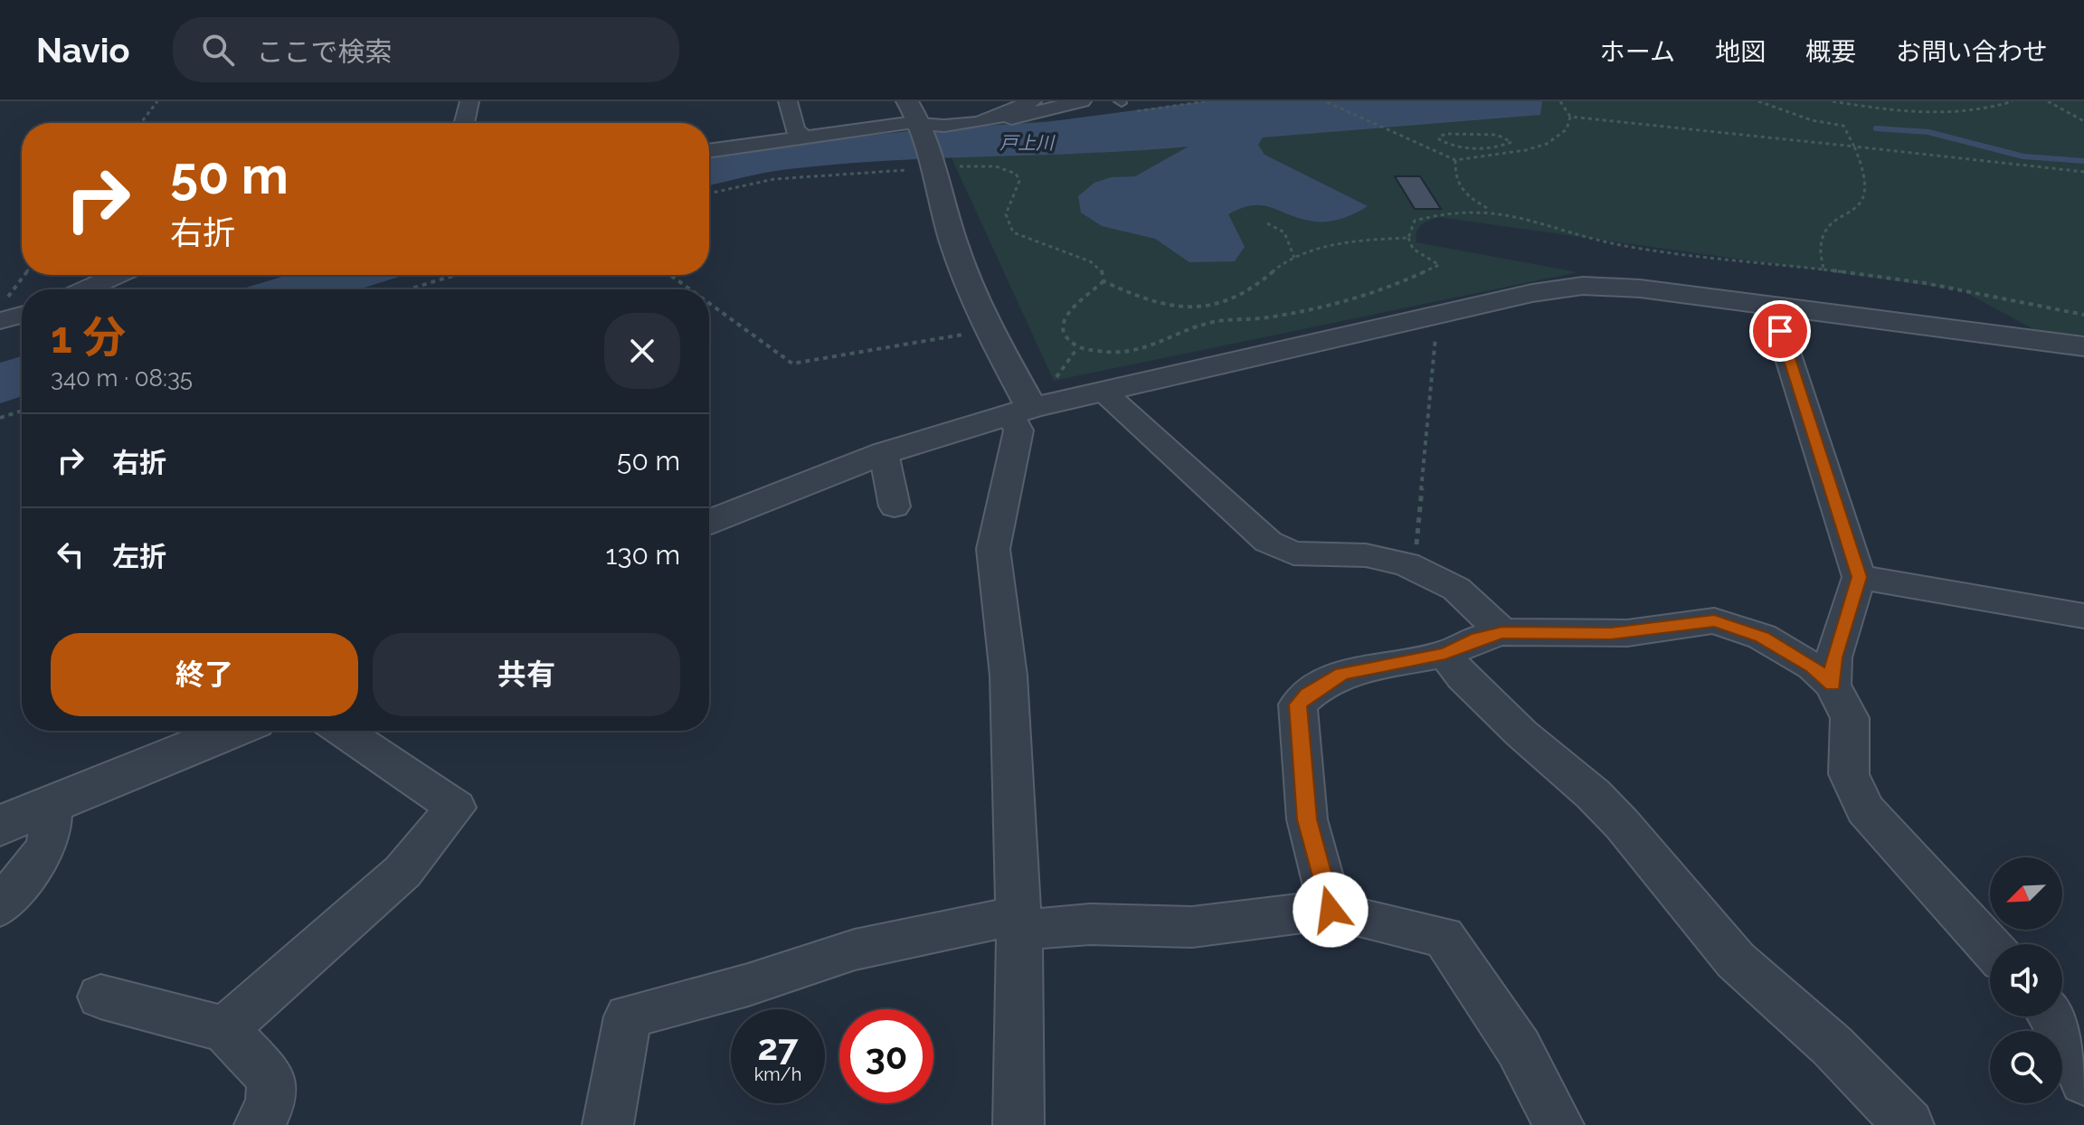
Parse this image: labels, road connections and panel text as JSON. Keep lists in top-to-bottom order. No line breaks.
{"water":["戸上川"],"north":"bottom left","page":{"header":"Navio","search":"ここで検索","nav":["ホーム","地図","概要","お問い合わせ"],"turn":["50 m","右折"],"heading":["1 分","340 m · 08:35"],"list":[{"name":"右折","value":"50 m"},{"name":"左折","value":"130 m"}],"buttons":["終了","共有"],"speed":"27 km/h","limit":"30"}}
